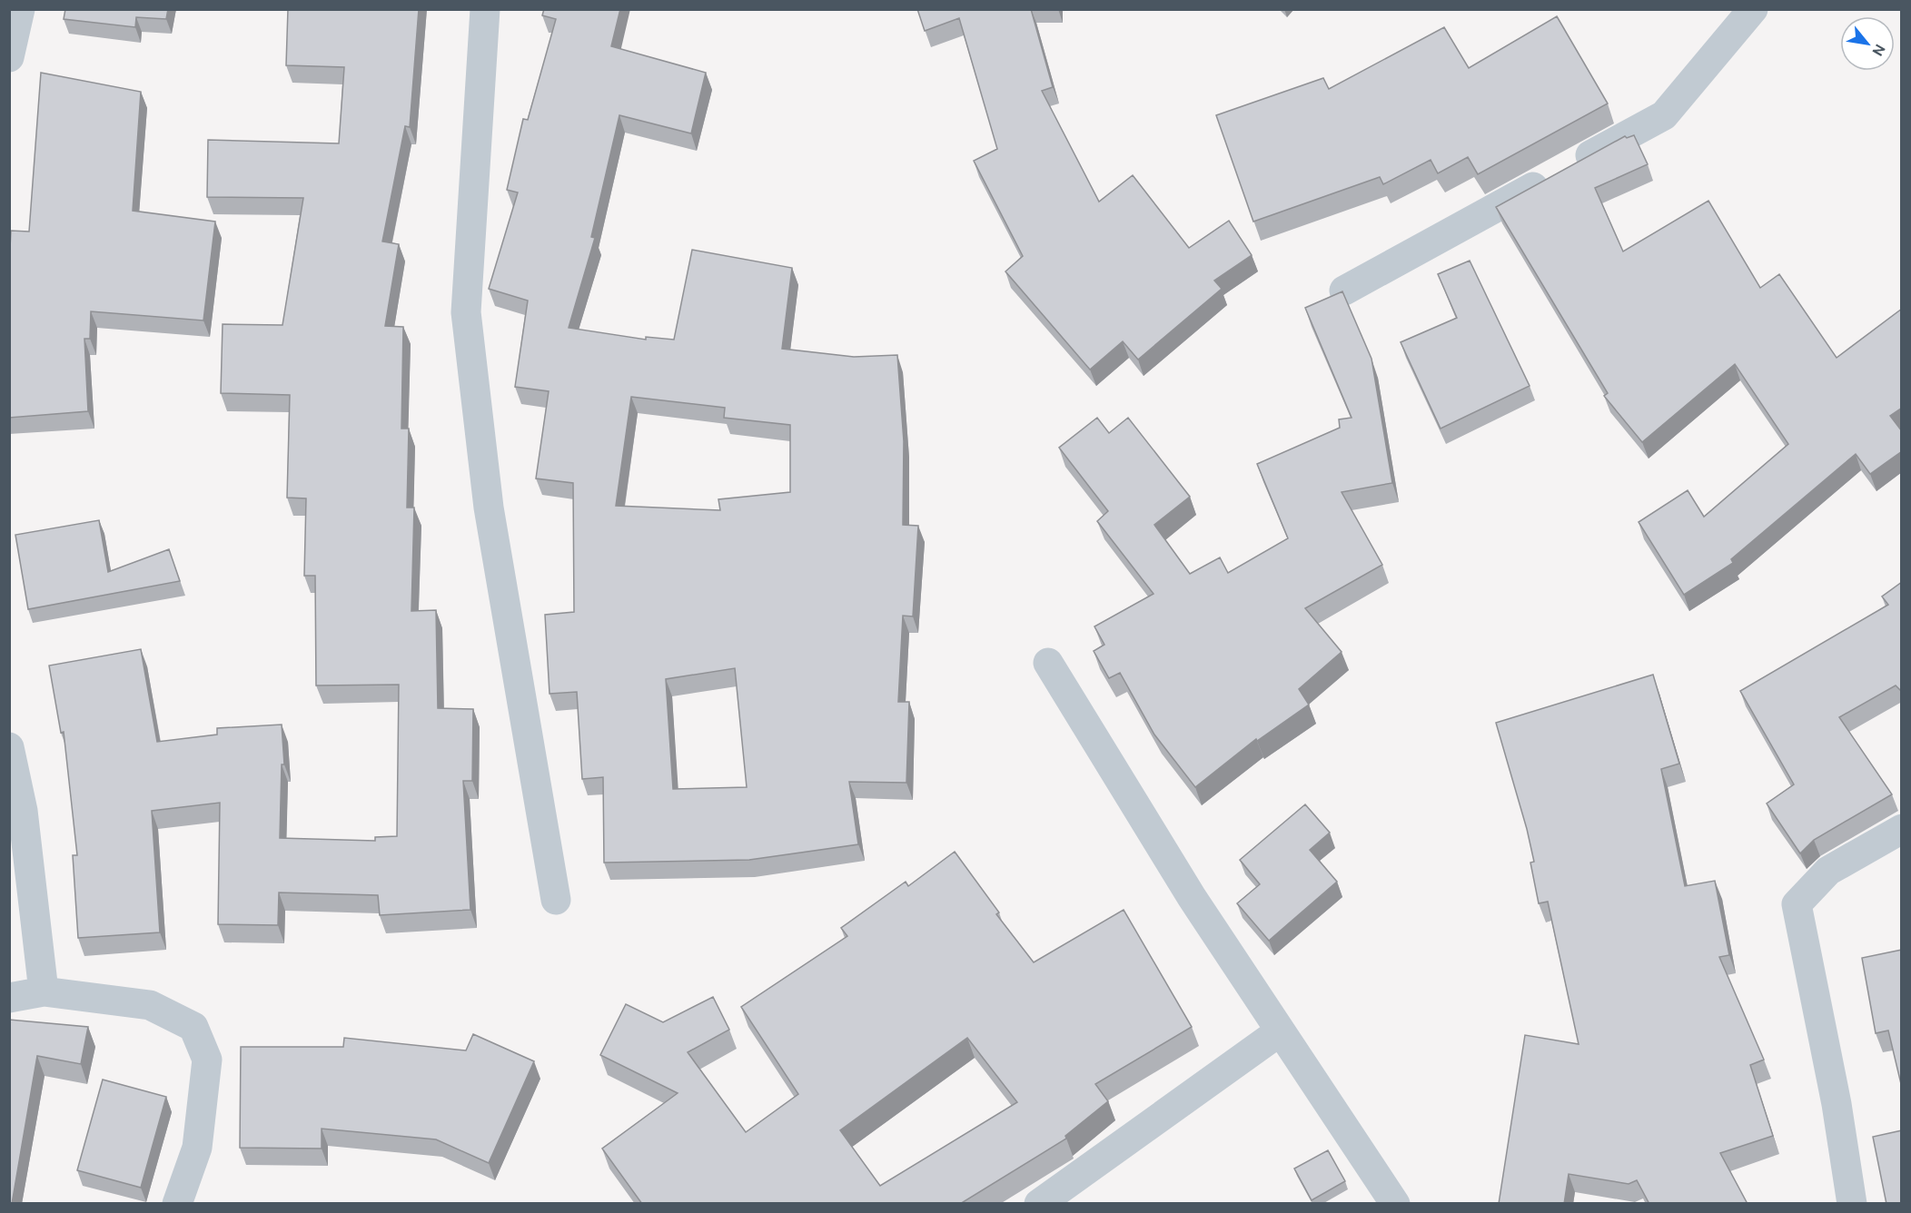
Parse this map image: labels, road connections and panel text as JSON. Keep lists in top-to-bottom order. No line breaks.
{"north":"bottom right"}
